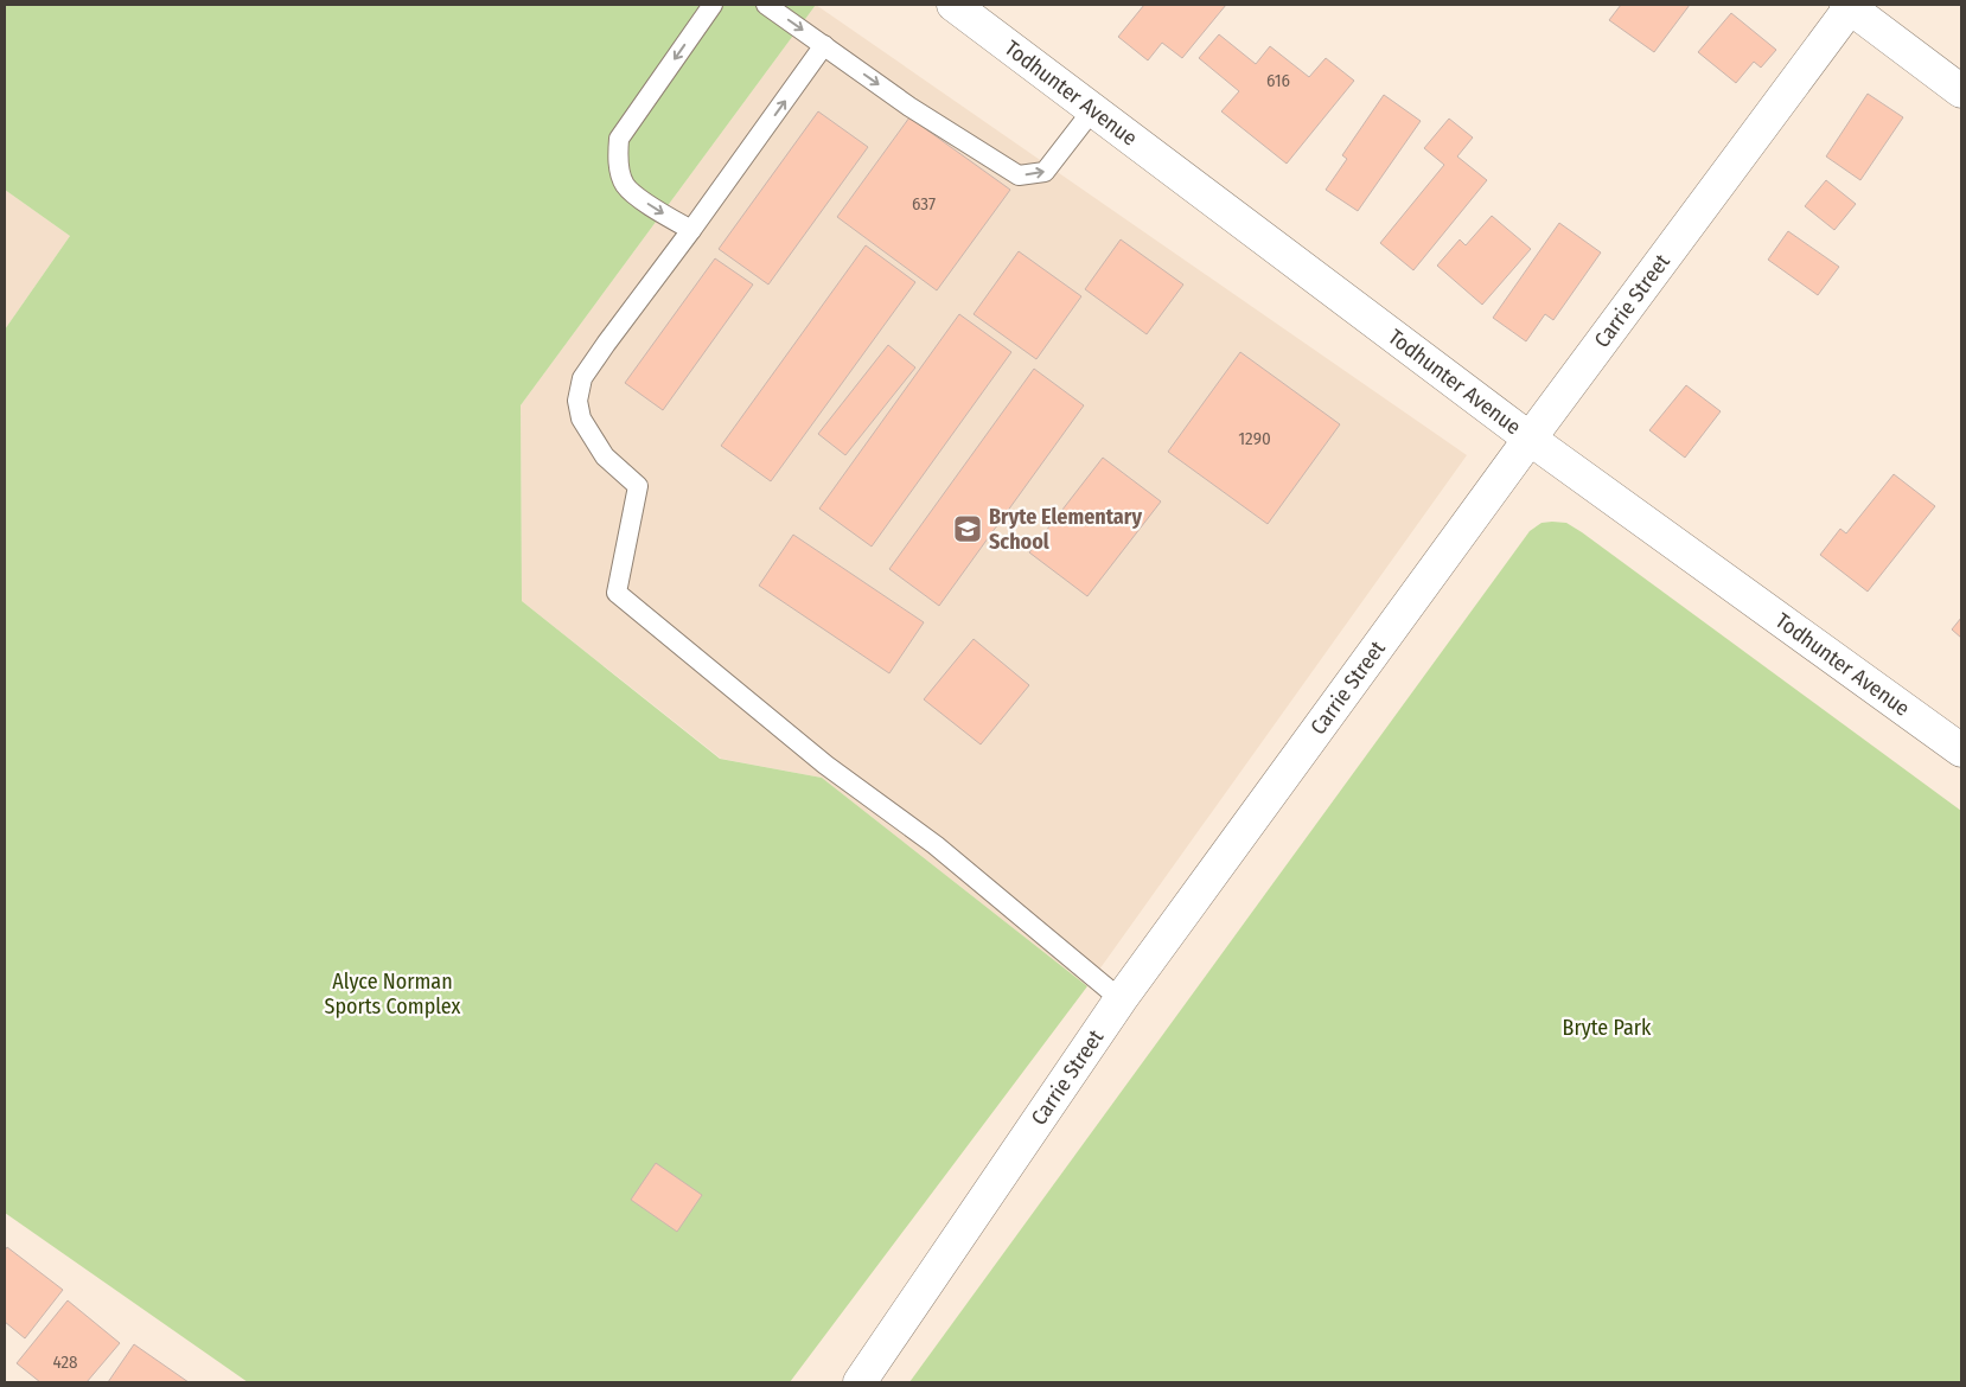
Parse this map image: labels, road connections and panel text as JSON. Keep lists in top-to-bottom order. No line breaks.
{"streets":{"street":["Todhunter Avenue","Carrie Street"]},"crossings":[["Todhunter Avenue","Carrie Street"]],"parks":["Alyce Norman Sports Complex","Bryte Park"],"places":{"school or university":["Bryte Elementary School"]},"house_numbers":["616","637","1290","428"]}
